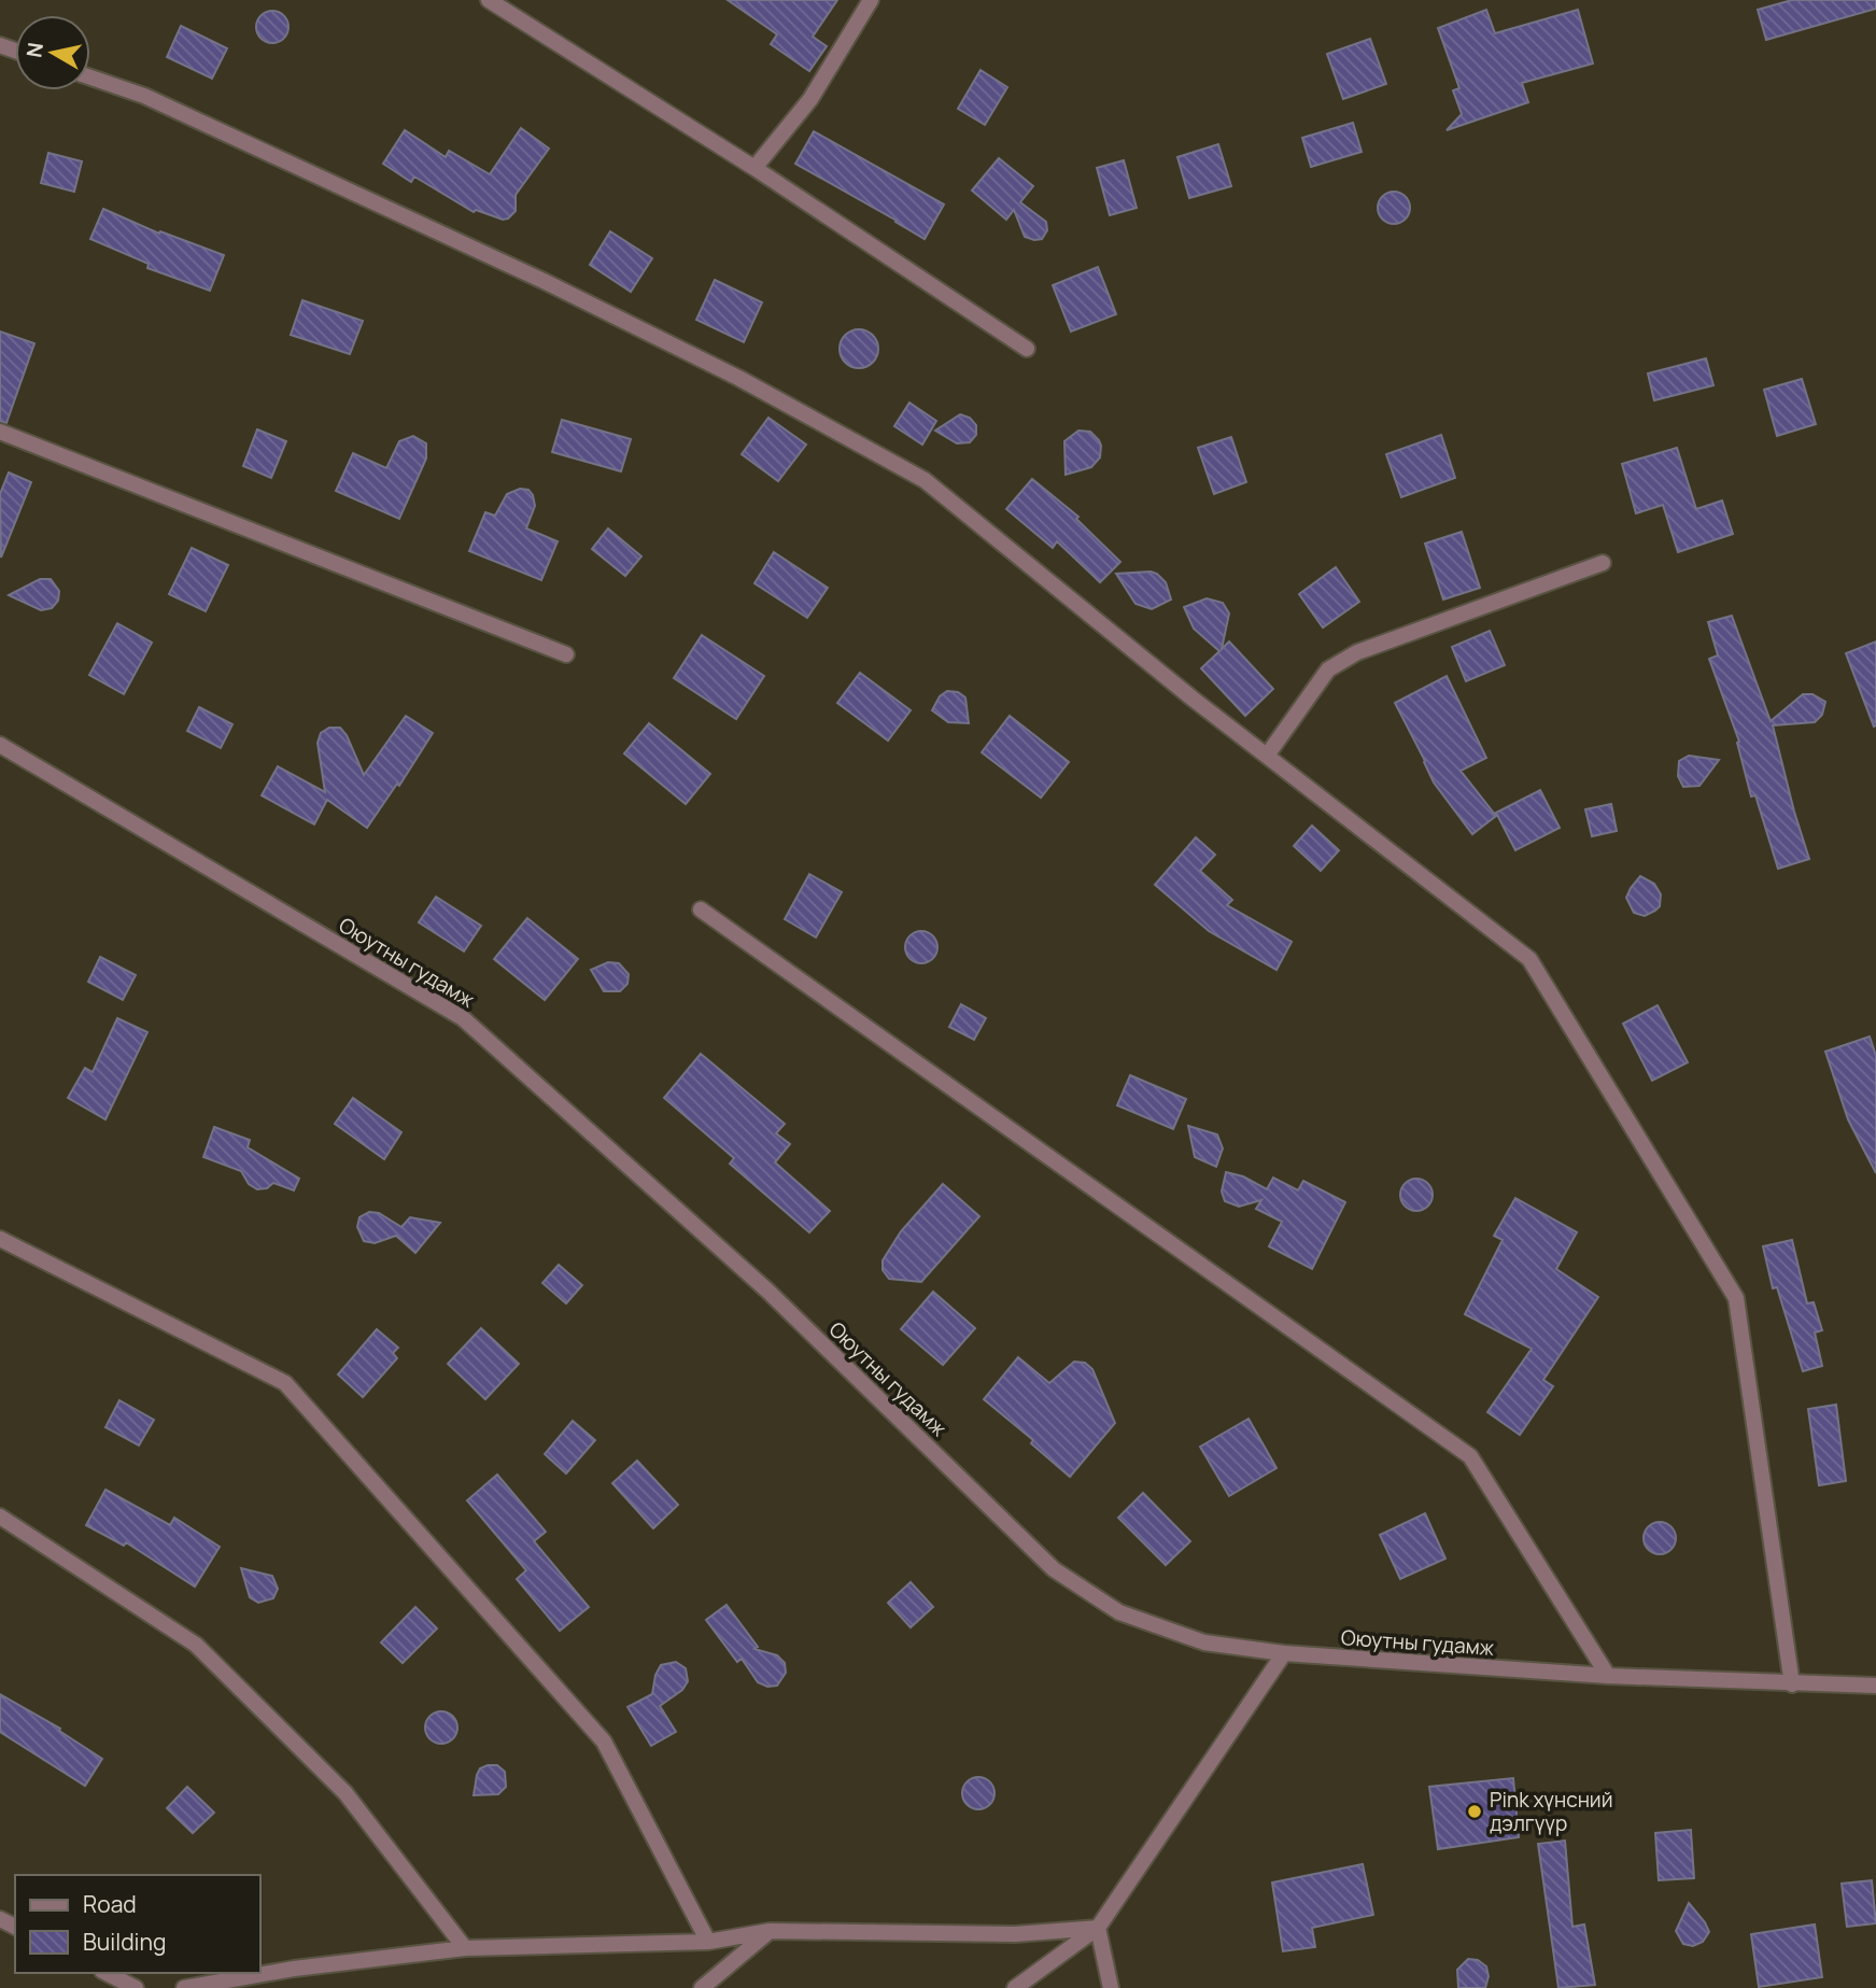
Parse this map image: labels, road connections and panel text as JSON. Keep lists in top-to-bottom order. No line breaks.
{"streets":{"street":["Оюутны гудамж"]},"places":["Pink хүнсний дэлгүүр"],"legend":["Road","Building"],"north":"left"}
